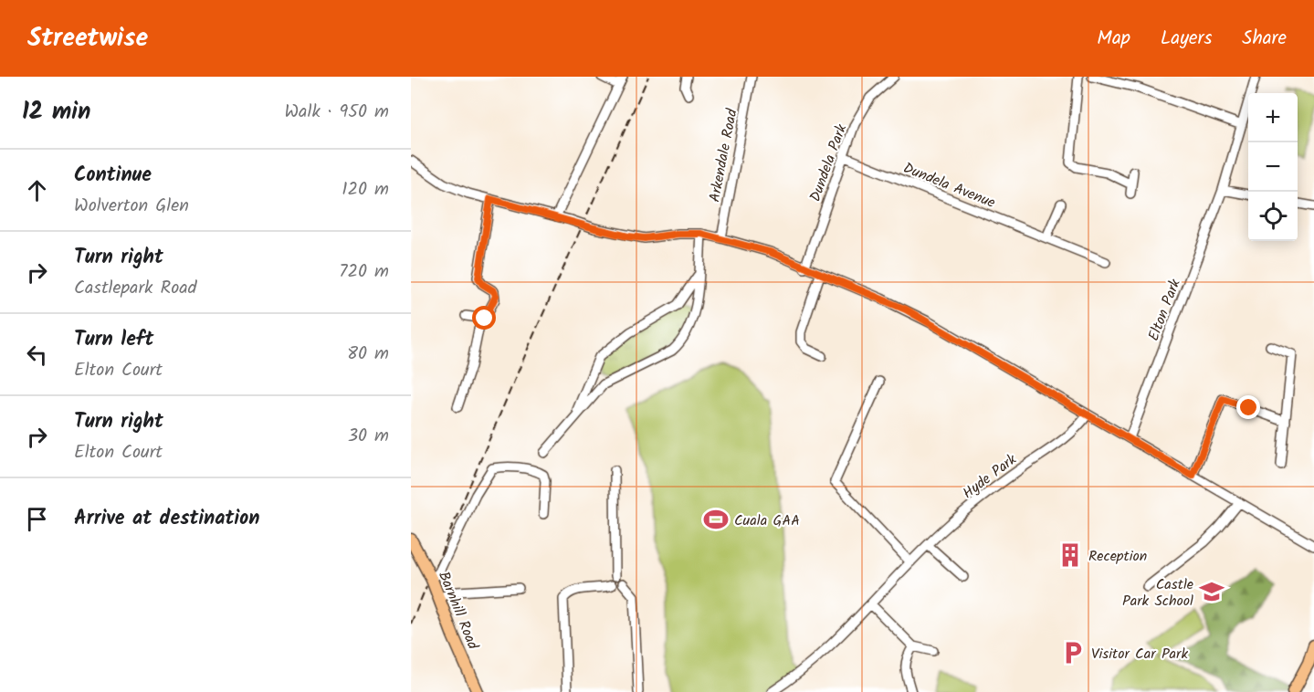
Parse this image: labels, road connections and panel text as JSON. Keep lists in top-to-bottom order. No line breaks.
{"streets":{"main road":["Barnhill Road"],"street":["Arkendale Road","Dundela Park","Dundela Avenue","Elton Park","Hyde Park"]},"crossings":[["Dundela Park","Dundela Avenue"]],"places":{"sports":["Cuala GAA"],"building":["Reception"],"school or university":["Castle Park School"],"parking":["Visitor Car Park"]},"page":{"header":"Streetwise","nav":["Map","Layers","Share"],"heading":["12 min","Walk · 950 m"],"map_buttons":["+","−"],"list":[["Continue","Wolverton Glen","120 m"],["Turn right","Castlepark Road","720 m"],["Turn left","Elton Court","80 m"],["Turn right","Elton Court","30 m"],"Arrive at destination"]}}
